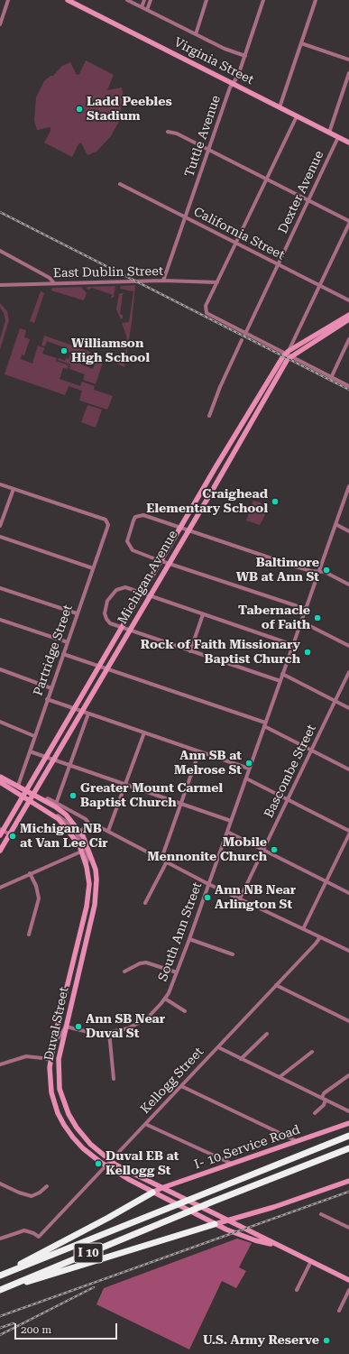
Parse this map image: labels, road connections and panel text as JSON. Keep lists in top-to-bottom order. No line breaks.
{"streets":{"highway":["I 10"],"street":["Virginia Street","Tuttle Avenue","Dexter Avenue","California Street","East Dublin Street","Michigan Avenue","Partridge Street","Bascombe Street","South Ann Street","Duval Street","Kellogg Street","I- 10 Service Road"]},"crossings":[["Virginia Street","Tuttle Avenue"],["Virginia Street","Dexter Avenue"],["Tuttle Avenue","California Street"],["Tuttle Avenue","East Dublin Street"],["Dexter Avenue","California Street"],["Michigan Avenue","Duval Street"],["Partridge Street","Duval Street"],["South Ann Street","Duval Street"],["Duval Street","Kellogg Street"],["Duval Street","I- 10 Service Road"]],"places":["Ladd Peebles Stadium","Williamson High School","Craighead Elementary School","Baltimore WB at Ann St","Tabernacle of Faith","Rock of Faith Missionary Baptist Church","Ann SB at Melrose St","Greater Mount Carmel Baptist Church","Michigan NB at Van Lee Cir","Mobile Mennonite Church","Ann NB Near Arlington St","Ann SB Near Duval St","Duval EB at Kellogg St","U.S. Army Reserve"],"scale_bar":"200 m"}
